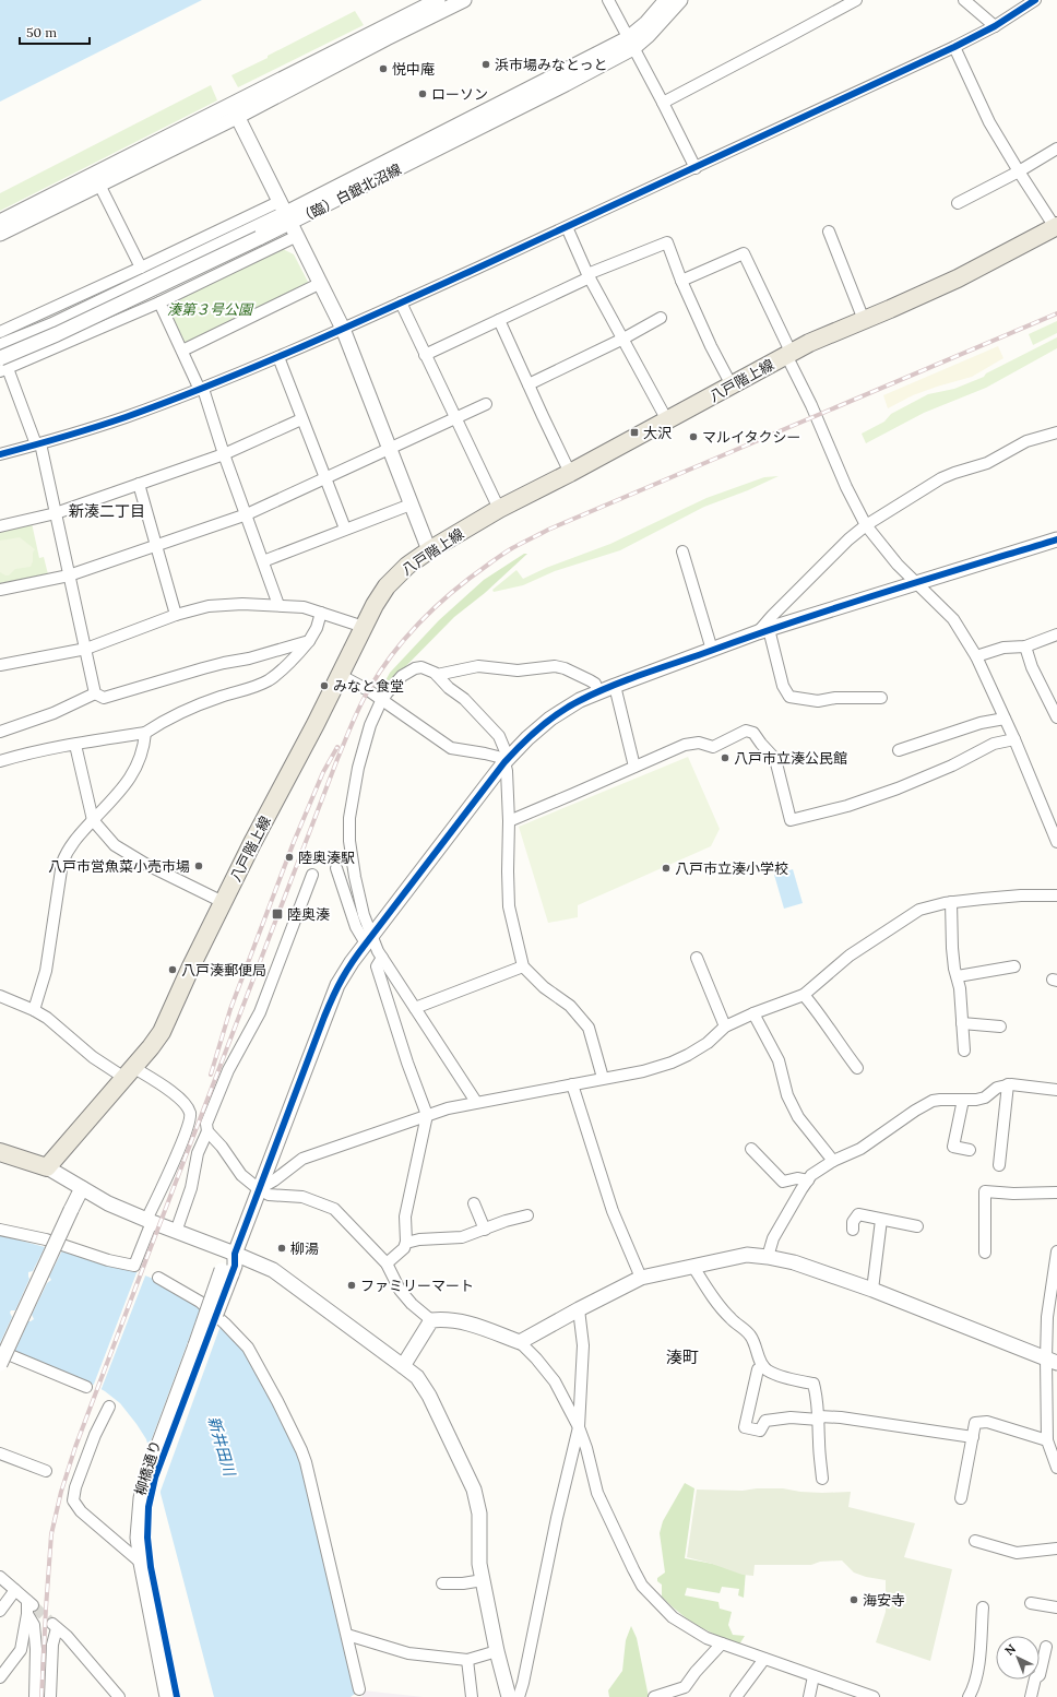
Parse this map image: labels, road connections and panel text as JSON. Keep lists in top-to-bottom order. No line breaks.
{"streets":{"main road":["八戸階上線"],"street":["（臨）白銀北沼線","柳橋通り"]},"districts":["新湊二丁目","湊町"],"water":["新井田川"],"parks":["湊第３号公園"],"places":{"other":["浜市場みなとっと","悦中庵","ローソン","マルイタクシー","みなと食堂","八戸市立湊公民館","陸奥湊駅","八戸市営魚菜小売市場","八戸市立湊小学校","八戸湊郵便局","柳湯","ファミリーマート","海安寺"],"transit":["大沢","陸奥湊"]},"scale_bar":"50 m","north":"top left"}
